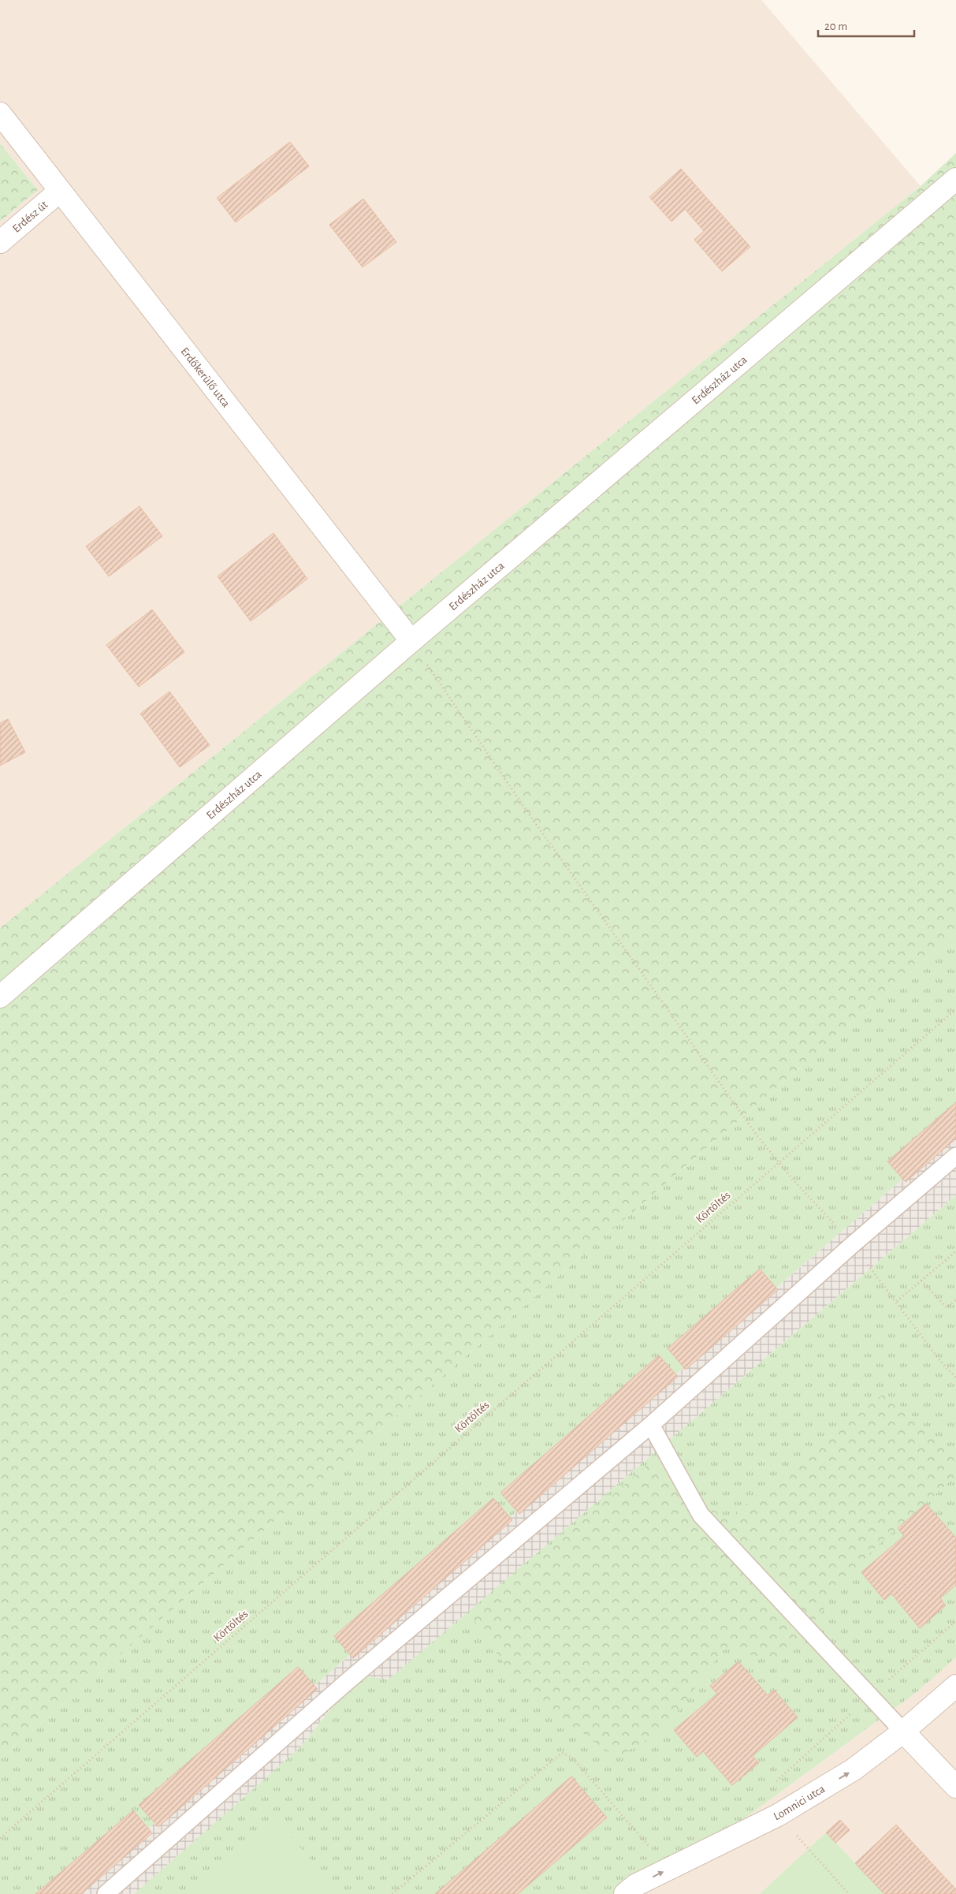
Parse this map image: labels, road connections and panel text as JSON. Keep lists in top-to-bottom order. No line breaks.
{"streets":{"street":["Erdész út","Erdőkerülő utca","Erdészház utca","Lomnici utca"],"path":["Körtöltés"]},"crossings":[["Erdész út","Erdőkerülő utca"],["Erdőkerülő utca","Erdészház utca"]],"one_way":["Lomnici utca"],"scale_bar":"20 m"}
